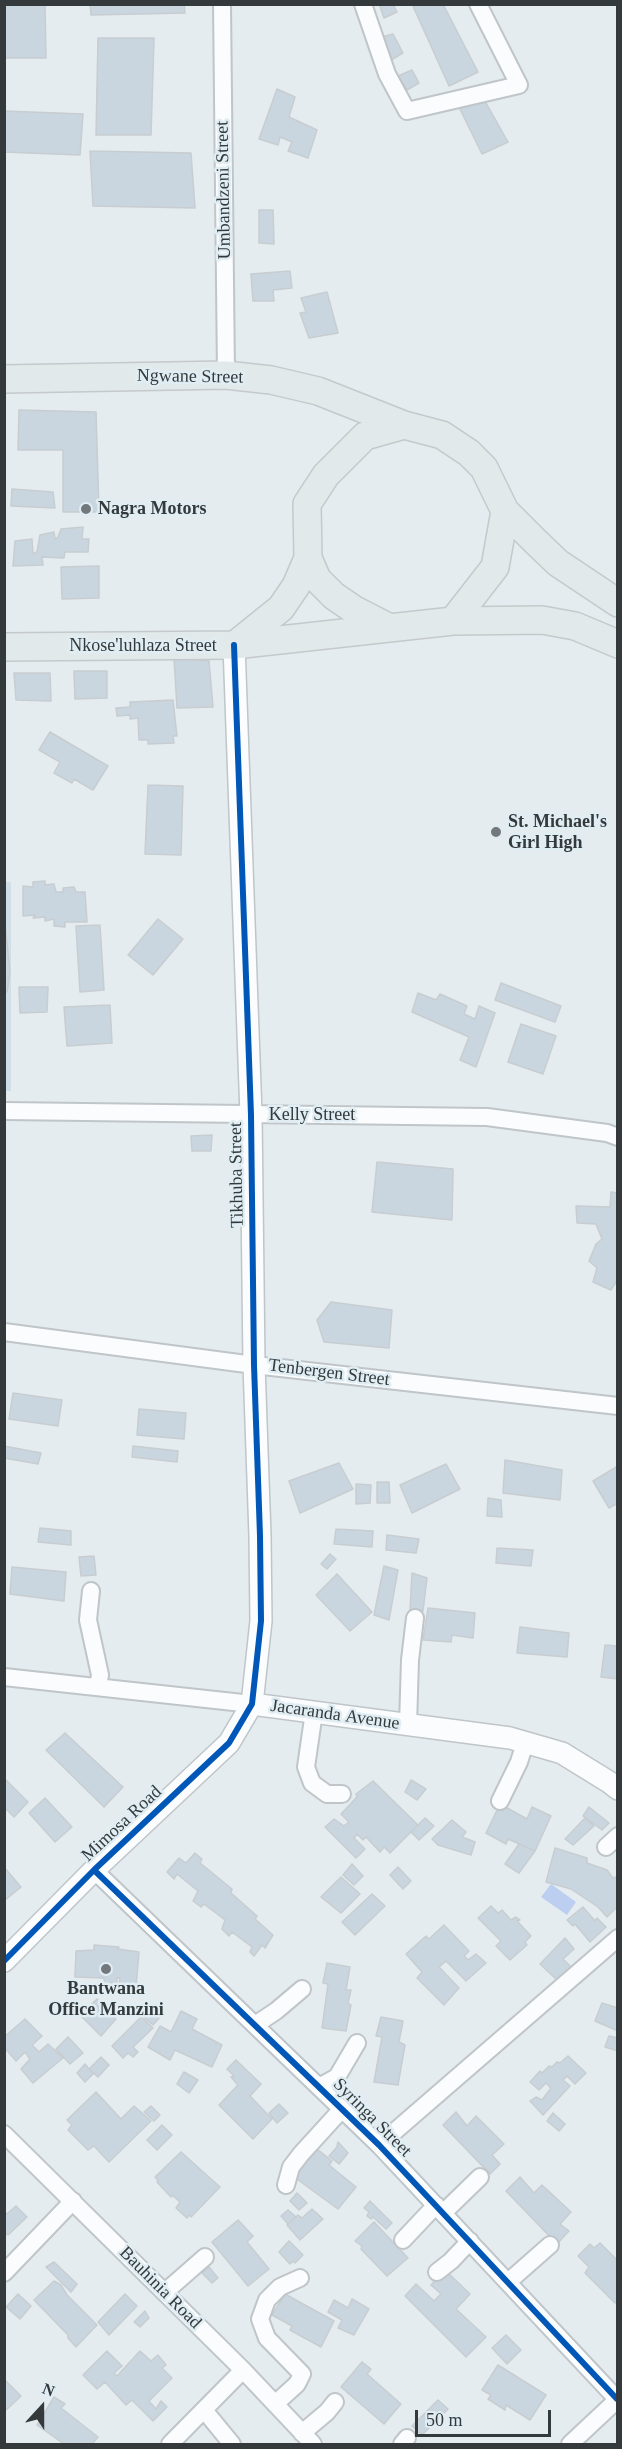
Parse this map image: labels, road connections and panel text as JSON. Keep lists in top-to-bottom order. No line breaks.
{"streets":{"main road":["Ngwane Street","Nkose'luhlaza Street"],"street":["Umbandzeni Street","Kelly Street","Tikhuba Street","Tenbergen Street","Jacaranda Avenue","Mimosa Road","Syringa Street","Bauhinia Road"]},"crossings":[["Umbandzeni Street","Ngwane Street"],["Ngwane Street","Nkose'luhlaza Street"],["Nkose'luhlaza Street","Tikhuba Street"],["Kelly Street","Tikhuba Street"],["Tikhuba Street","Tenbergen Street"],["Tikhuba Street","Jacaranda Avenue"],["Tikhuba Street","Mimosa Road"],["Jacaranda Avenue","Mimosa Road"],["Mimosa Road","Syringa Street"]],"places":["Nagra Motors","St. Michael's Girl High","Bantwana Office Manzini"],"scale_bar":"50 m","north":"top"}
